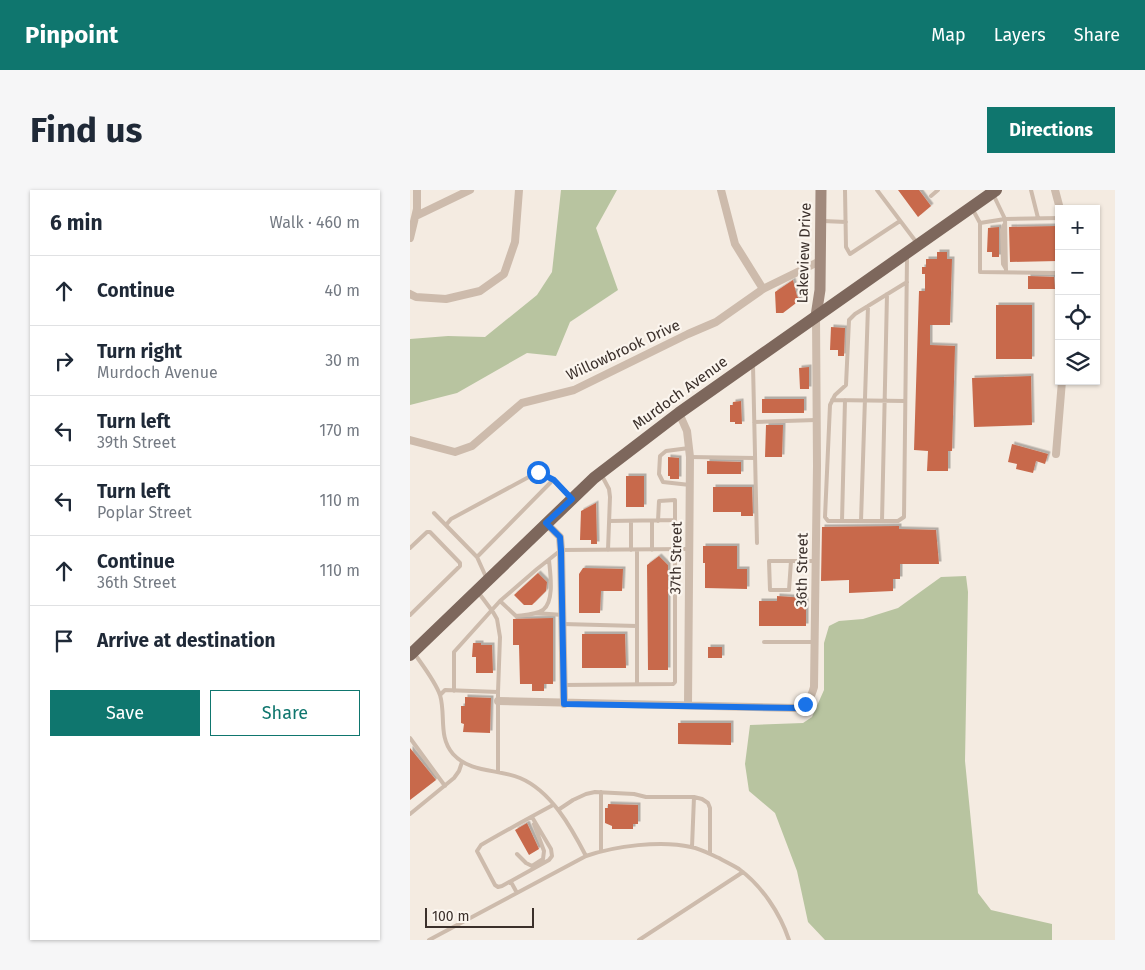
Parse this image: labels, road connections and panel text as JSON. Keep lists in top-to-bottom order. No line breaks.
{"streets":{"main road":["Murdoch Avenue"],"street":["Lakeview Drive","Willowbrook Drive","37th Street","36th Street"]},"crossings":[["Lakeview Drive","Willowbrook Drive"],["Lakeview Drive","Murdoch Avenue"],["Lakeview Drive","36th Street"],["Murdoch Avenue","37th Street"],["Murdoch Avenue","36th Street"],["37th Street","36th Street"]],"scale_bar":"100 m","page":{"header":"Pinpoint","nav":["Map","Layers","Share"],"buttons":["Directions",["Save","Share"]],"title":"Find us","heading":["6 min","Walk · 460 m"],"map_buttons":["+","−"],"list":[["Continue","40 m"],["Turn right","Murdoch Avenue","30 m"],["Turn left","39th Street","170 m"],["Turn left","Poplar Street","110 m"],["Continue","36th Street","110 m"],"Arrive at destination"],"scale":"100 m"}}
